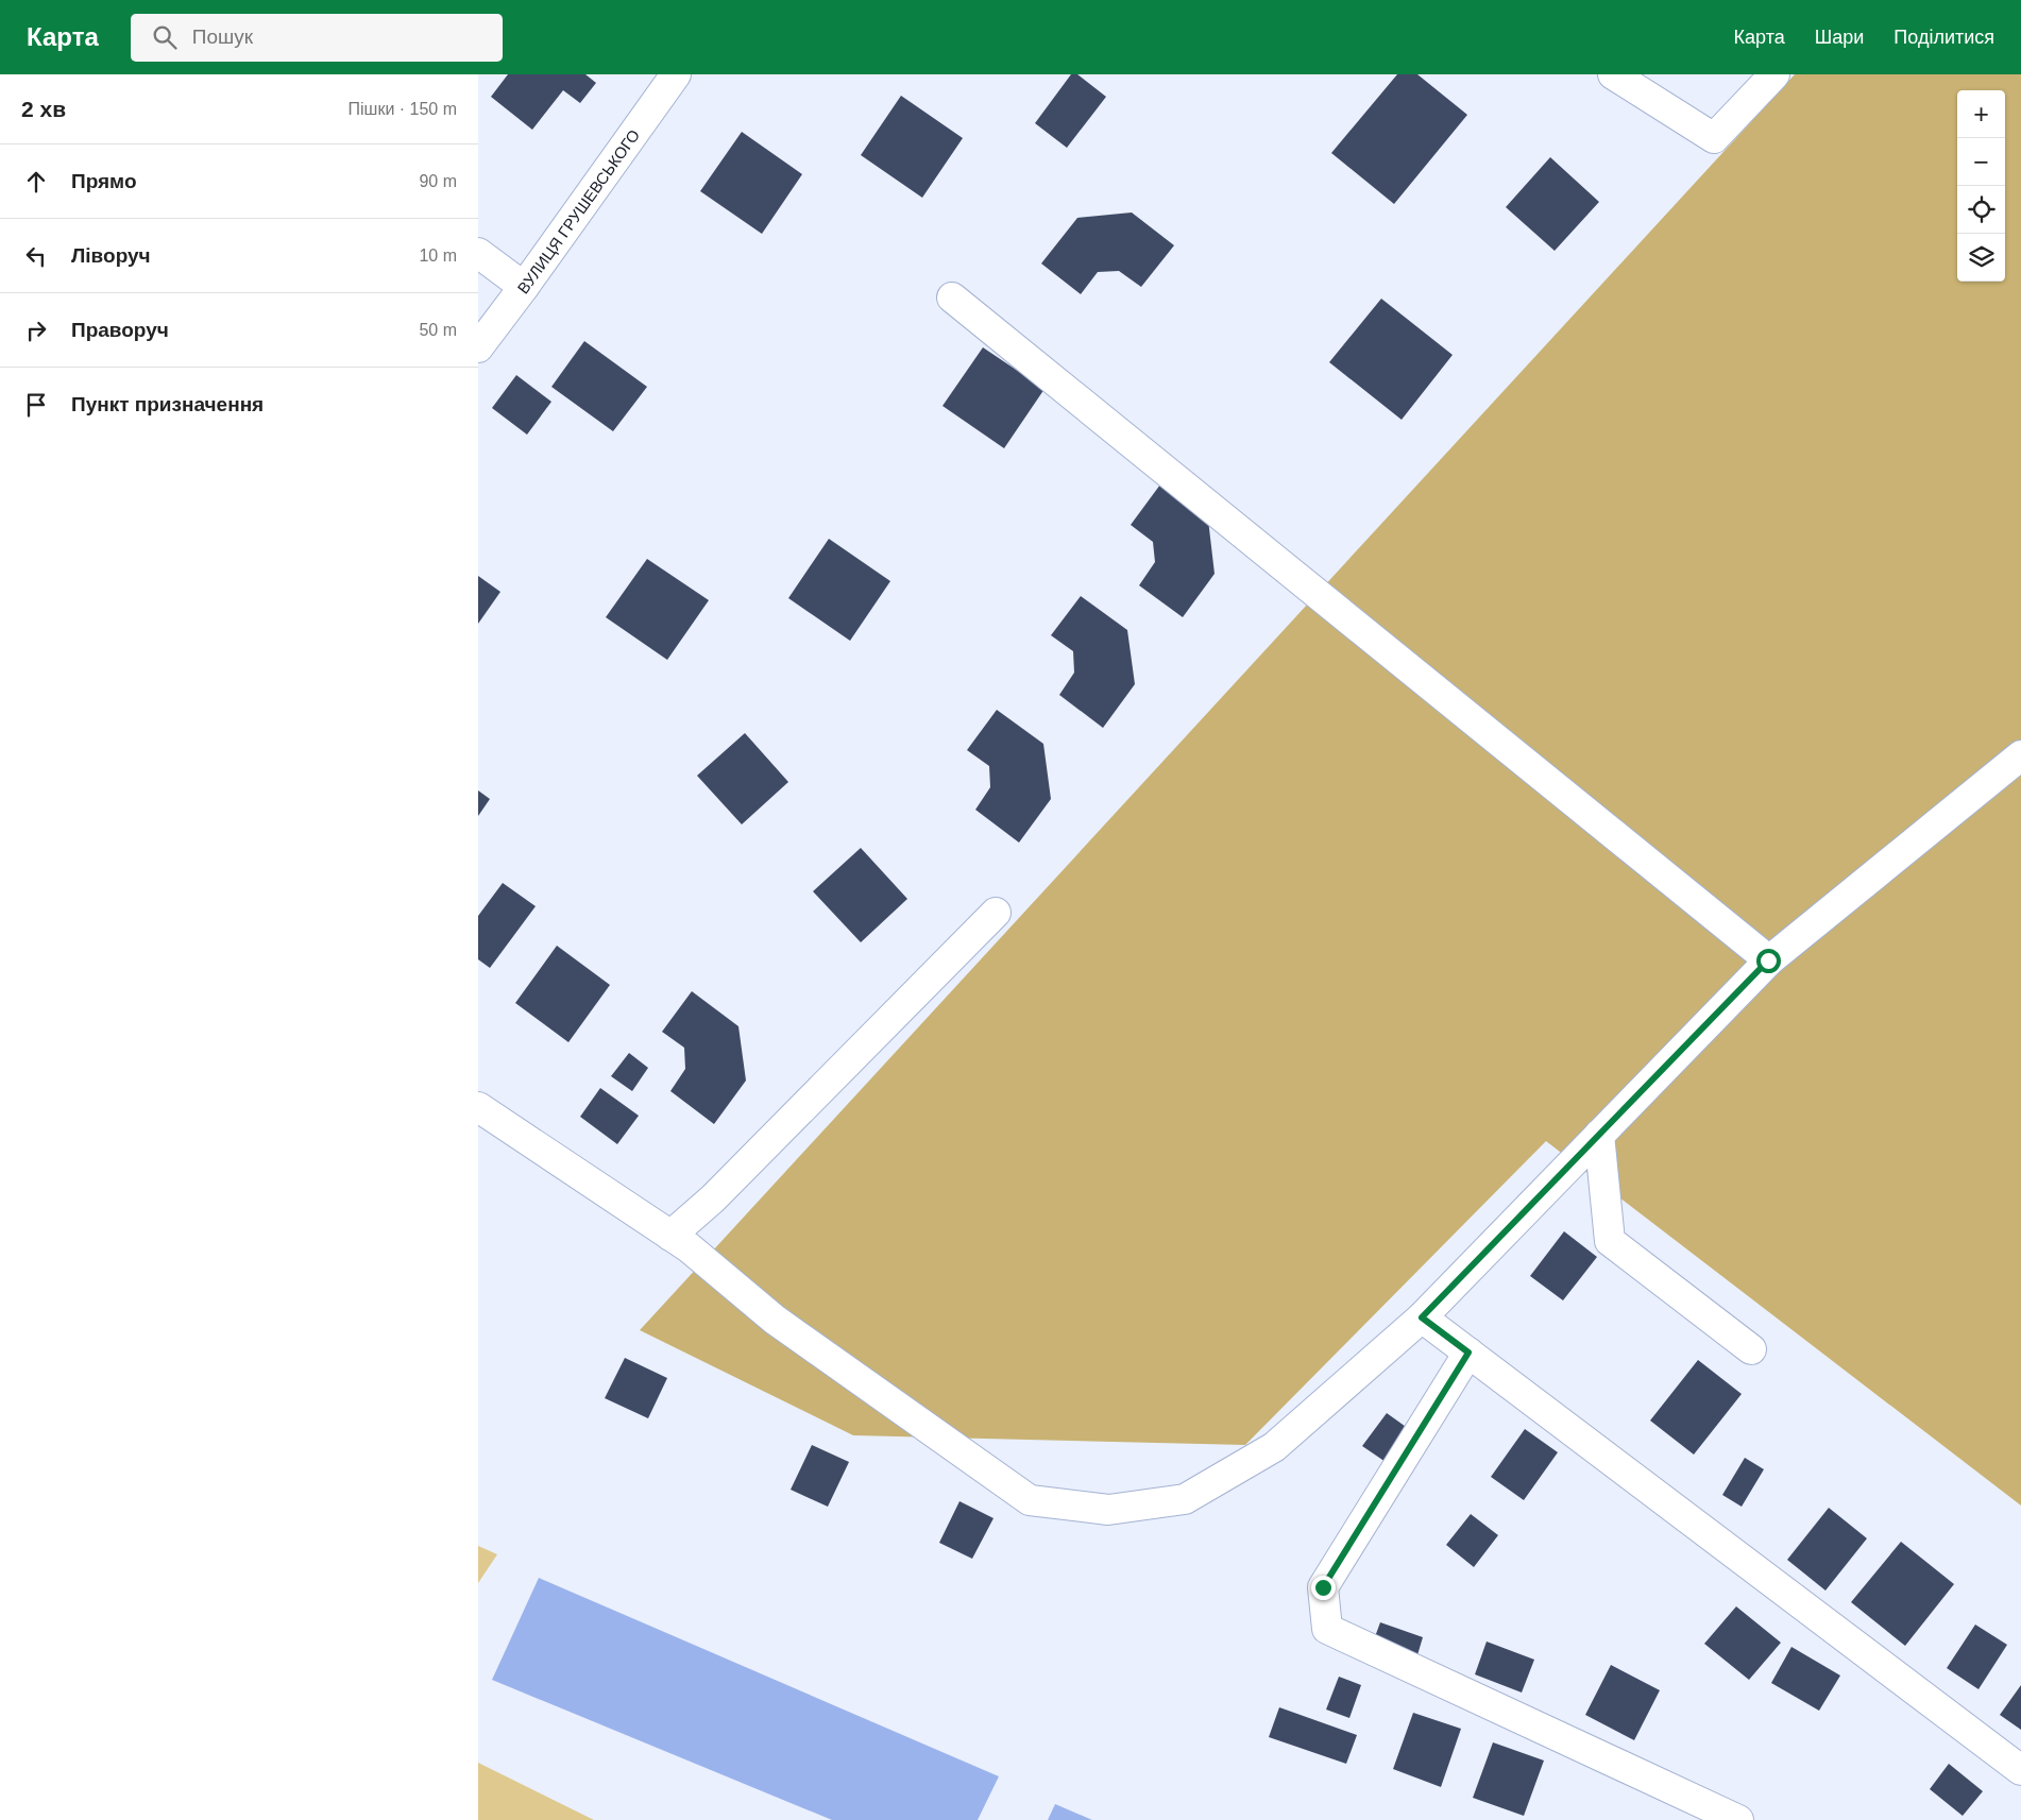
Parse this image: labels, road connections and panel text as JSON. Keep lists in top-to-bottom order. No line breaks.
{"streets":{"street":["ВУЛИЦЯ ГРУШЕВСЬКОГО"]},"page":{"header":"Карта","search":"Пошук","nav":["Карта","Шари","Поділитися"],"heading":["2 хв","Пішки · 150 m"],"map_buttons":["+","−"],"list":[["Прямо","90 m"],["Ліворуч","10 m"],["Праворуч","50 m"],"Пункт призначення"]}}
